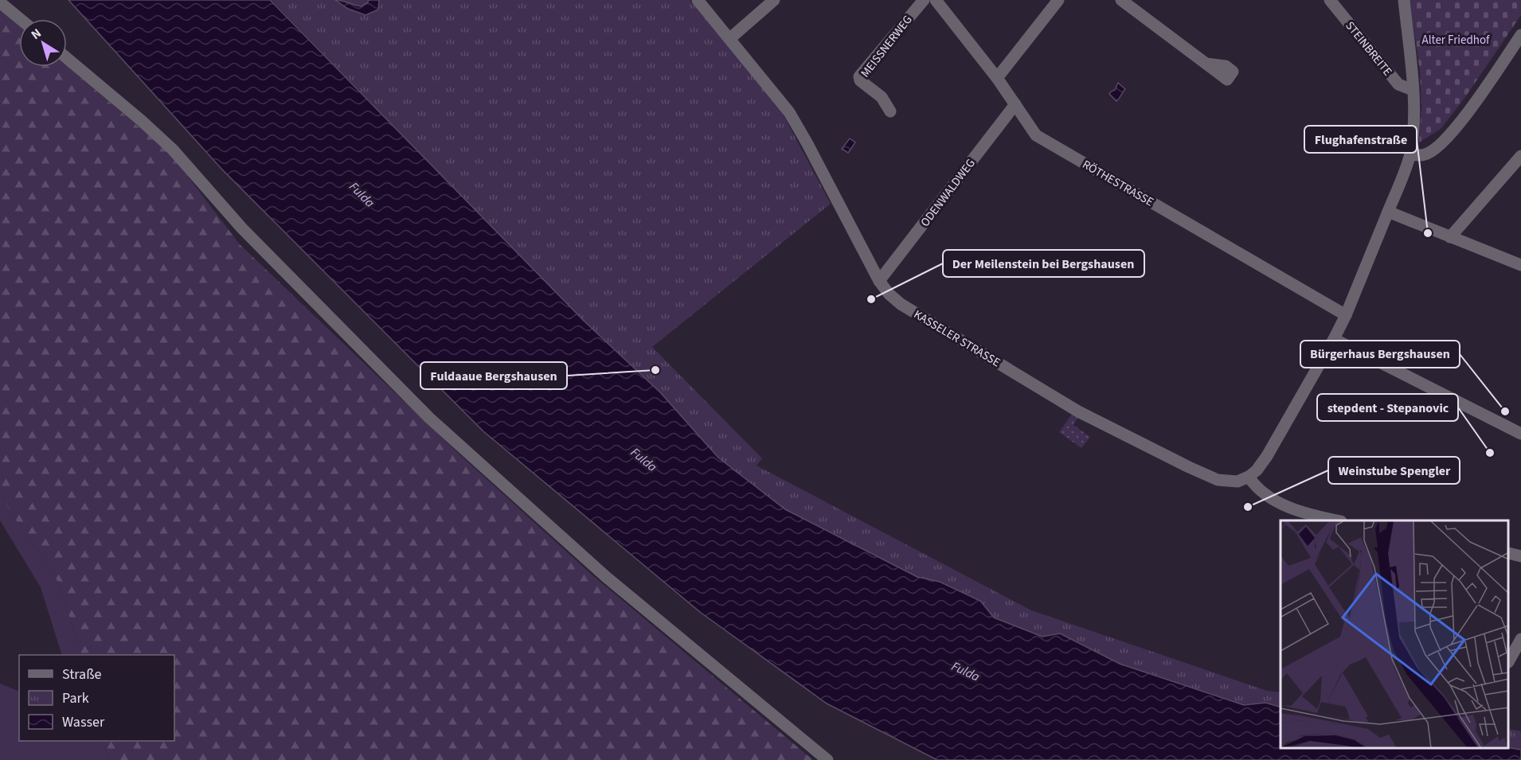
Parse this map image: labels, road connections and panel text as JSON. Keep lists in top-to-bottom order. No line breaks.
{"streets":{"street":["MEISSNERWEG","STEINBREITE","RÖTHESTRASSE","ODENWALDWEG","KASSELER STRASSE"]},"crossings":[["RÖTHESTRASSE","ODENWALDWEG"],["ODENWALDWEG","KASSELER STRASSE"]],"water":["Fulda"],"parks":["Alter Friedhof"],"places":["Flughafenstraße","Der Meilenstein bei Bergshausen","Fuldaaue Bergshausen","Bürgerhaus Bergshausen","stepdent - Stepanovic","Weinstube Spengler"],"legend":["Straße","Park","Wasser"],"north":"top left"}
